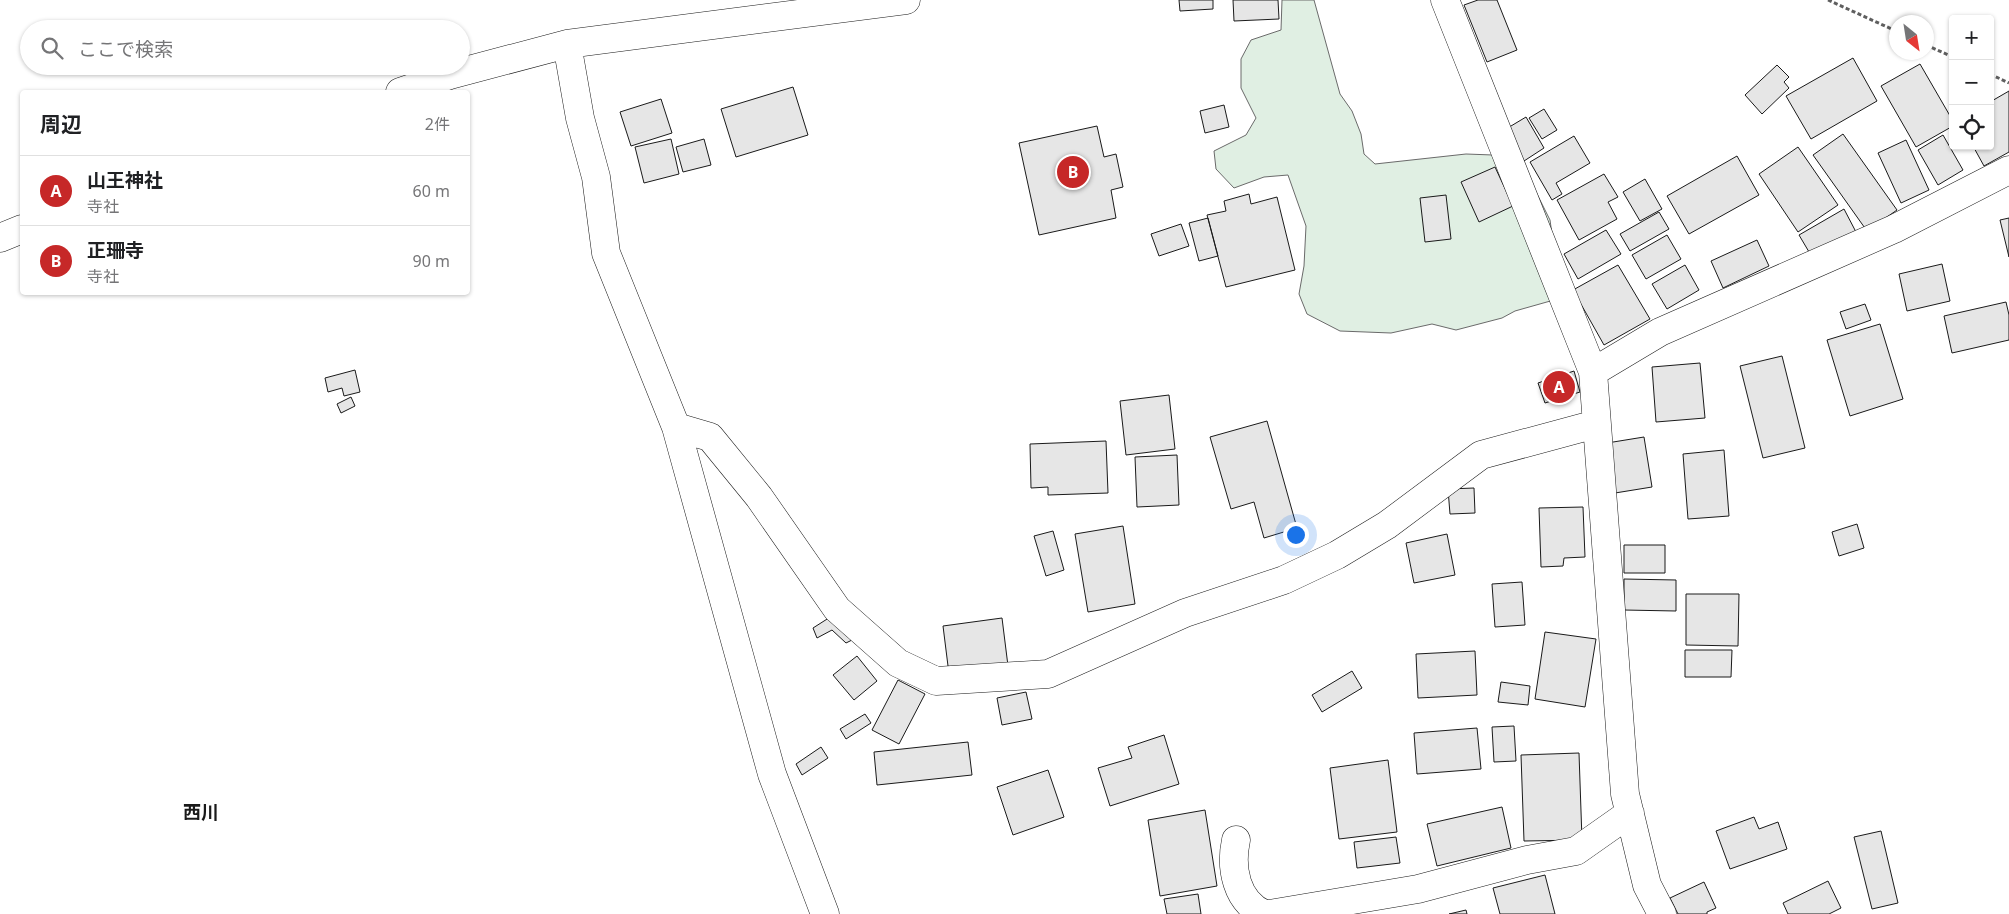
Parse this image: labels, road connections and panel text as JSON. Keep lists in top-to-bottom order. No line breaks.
{"districts":["西川"],"north":"bottom right","page":{"map_buttons":["+","−"],"search":"ここで検索","heading":["周辺","2件"],"pins":["B","A"],"list":[{"mark":"A","name":"山王神社","note":"寺社","value":"60 m"},{"mark":"B","name":"正珊寺","note":"寺社","value":"90 m"}]}}
